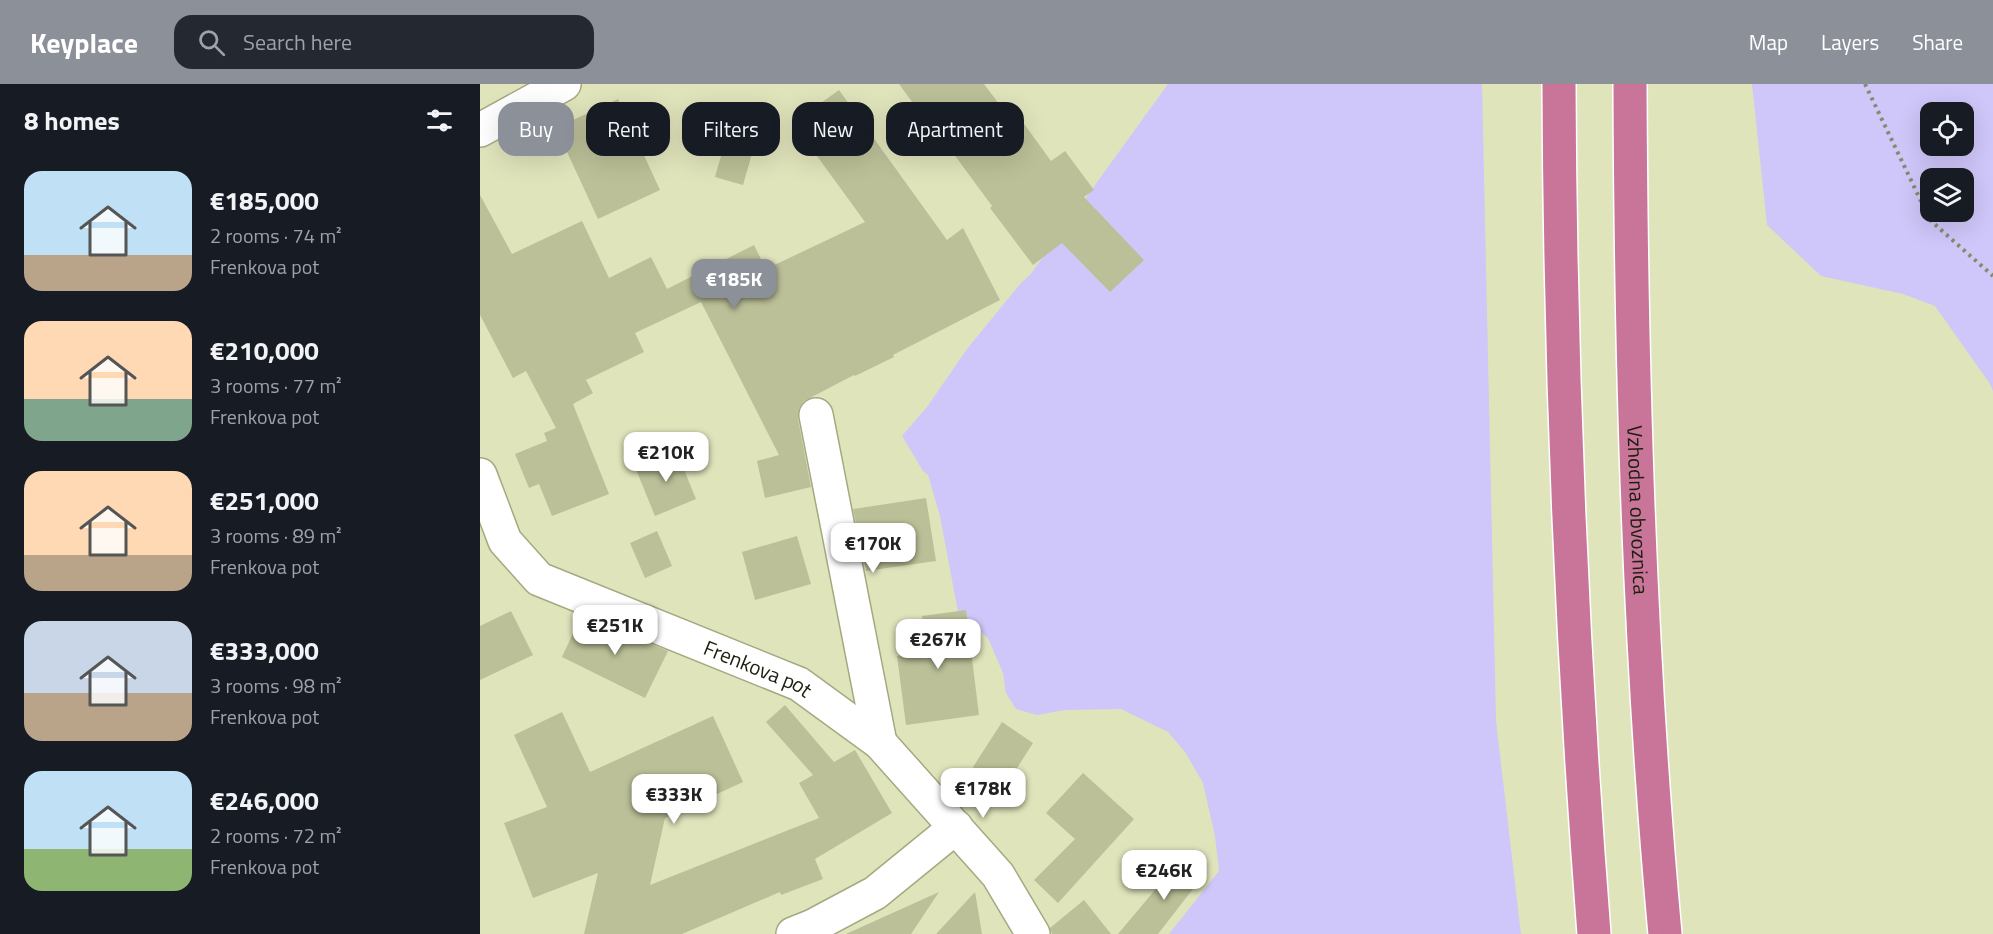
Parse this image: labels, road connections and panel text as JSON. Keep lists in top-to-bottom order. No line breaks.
{"streets":{"highway":["Vzhodna obvoznica"],"street":["Frenkova pot"]},"page":{"header":"Keyplace","search":"Search here","nav":["Map","Layers","Share"],"heading":"8 homes","chip":["Buy","Rent","Filters","New","Apartment"],"list":[{"name":"€185,000","note":"2 rooms · 74 m² · Frenkova pot"},{"name":"€210,000","note":"3 rooms · 77 m² · Frenkova pot"},{"name":"€251,000","note":"3 rooms · 89 m² · Frenkova pot"},{"name":"€333,000","note":"3 rooms · 98 m² · Frenkova pot"},{"name":"€246,000","note":"2 rooms · 72 m² · Frenkova pot"}],"price":["€185K","€210K","€170K","€251K","€267K","€178K","€333K","€246K"]}}
